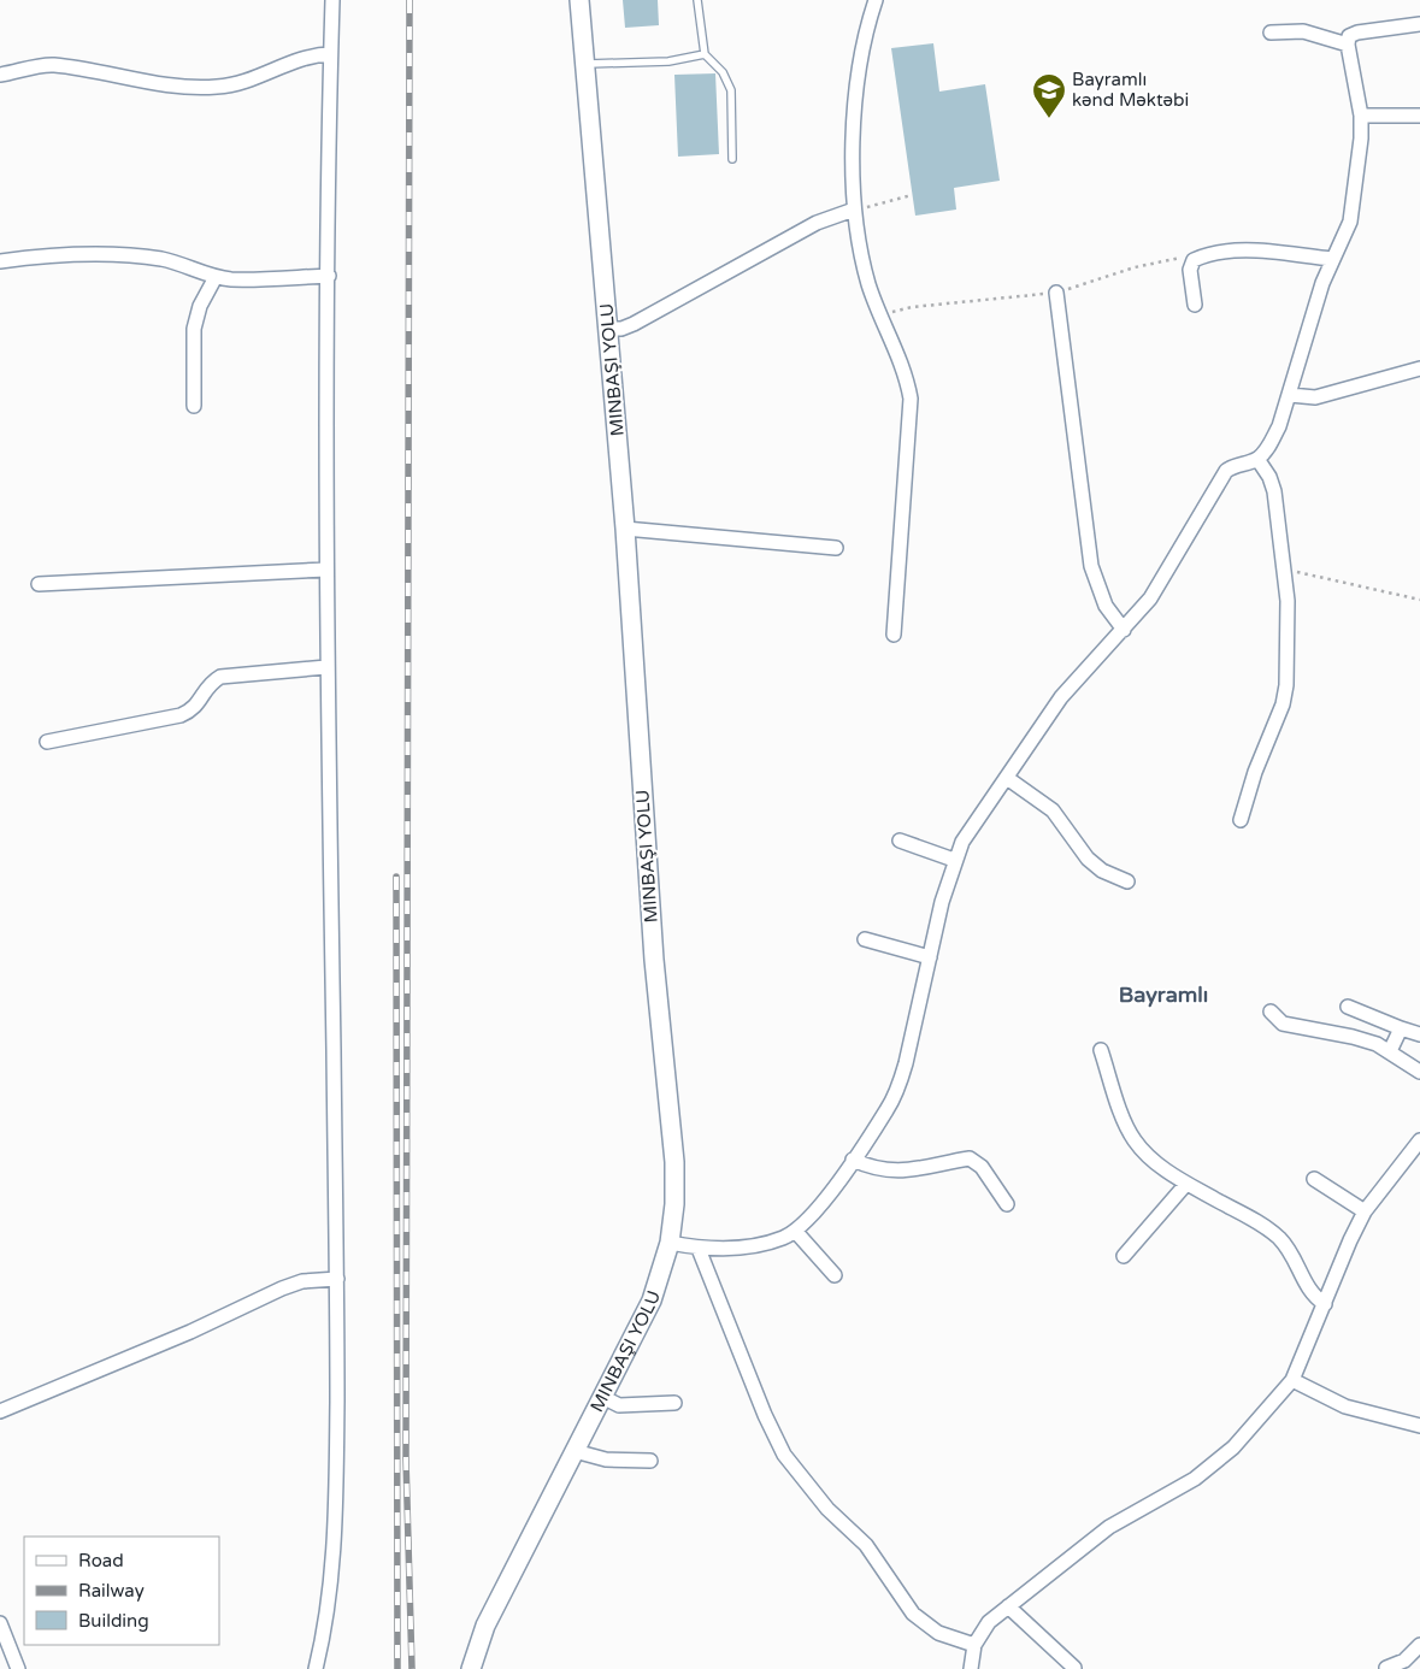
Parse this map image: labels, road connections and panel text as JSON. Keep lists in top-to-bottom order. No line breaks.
{"districts":["Bayramlı"],"places":{"school or university":["Bayramlı kənd Məktəbi"]},"legend":["Road","Railway","Building"]}
